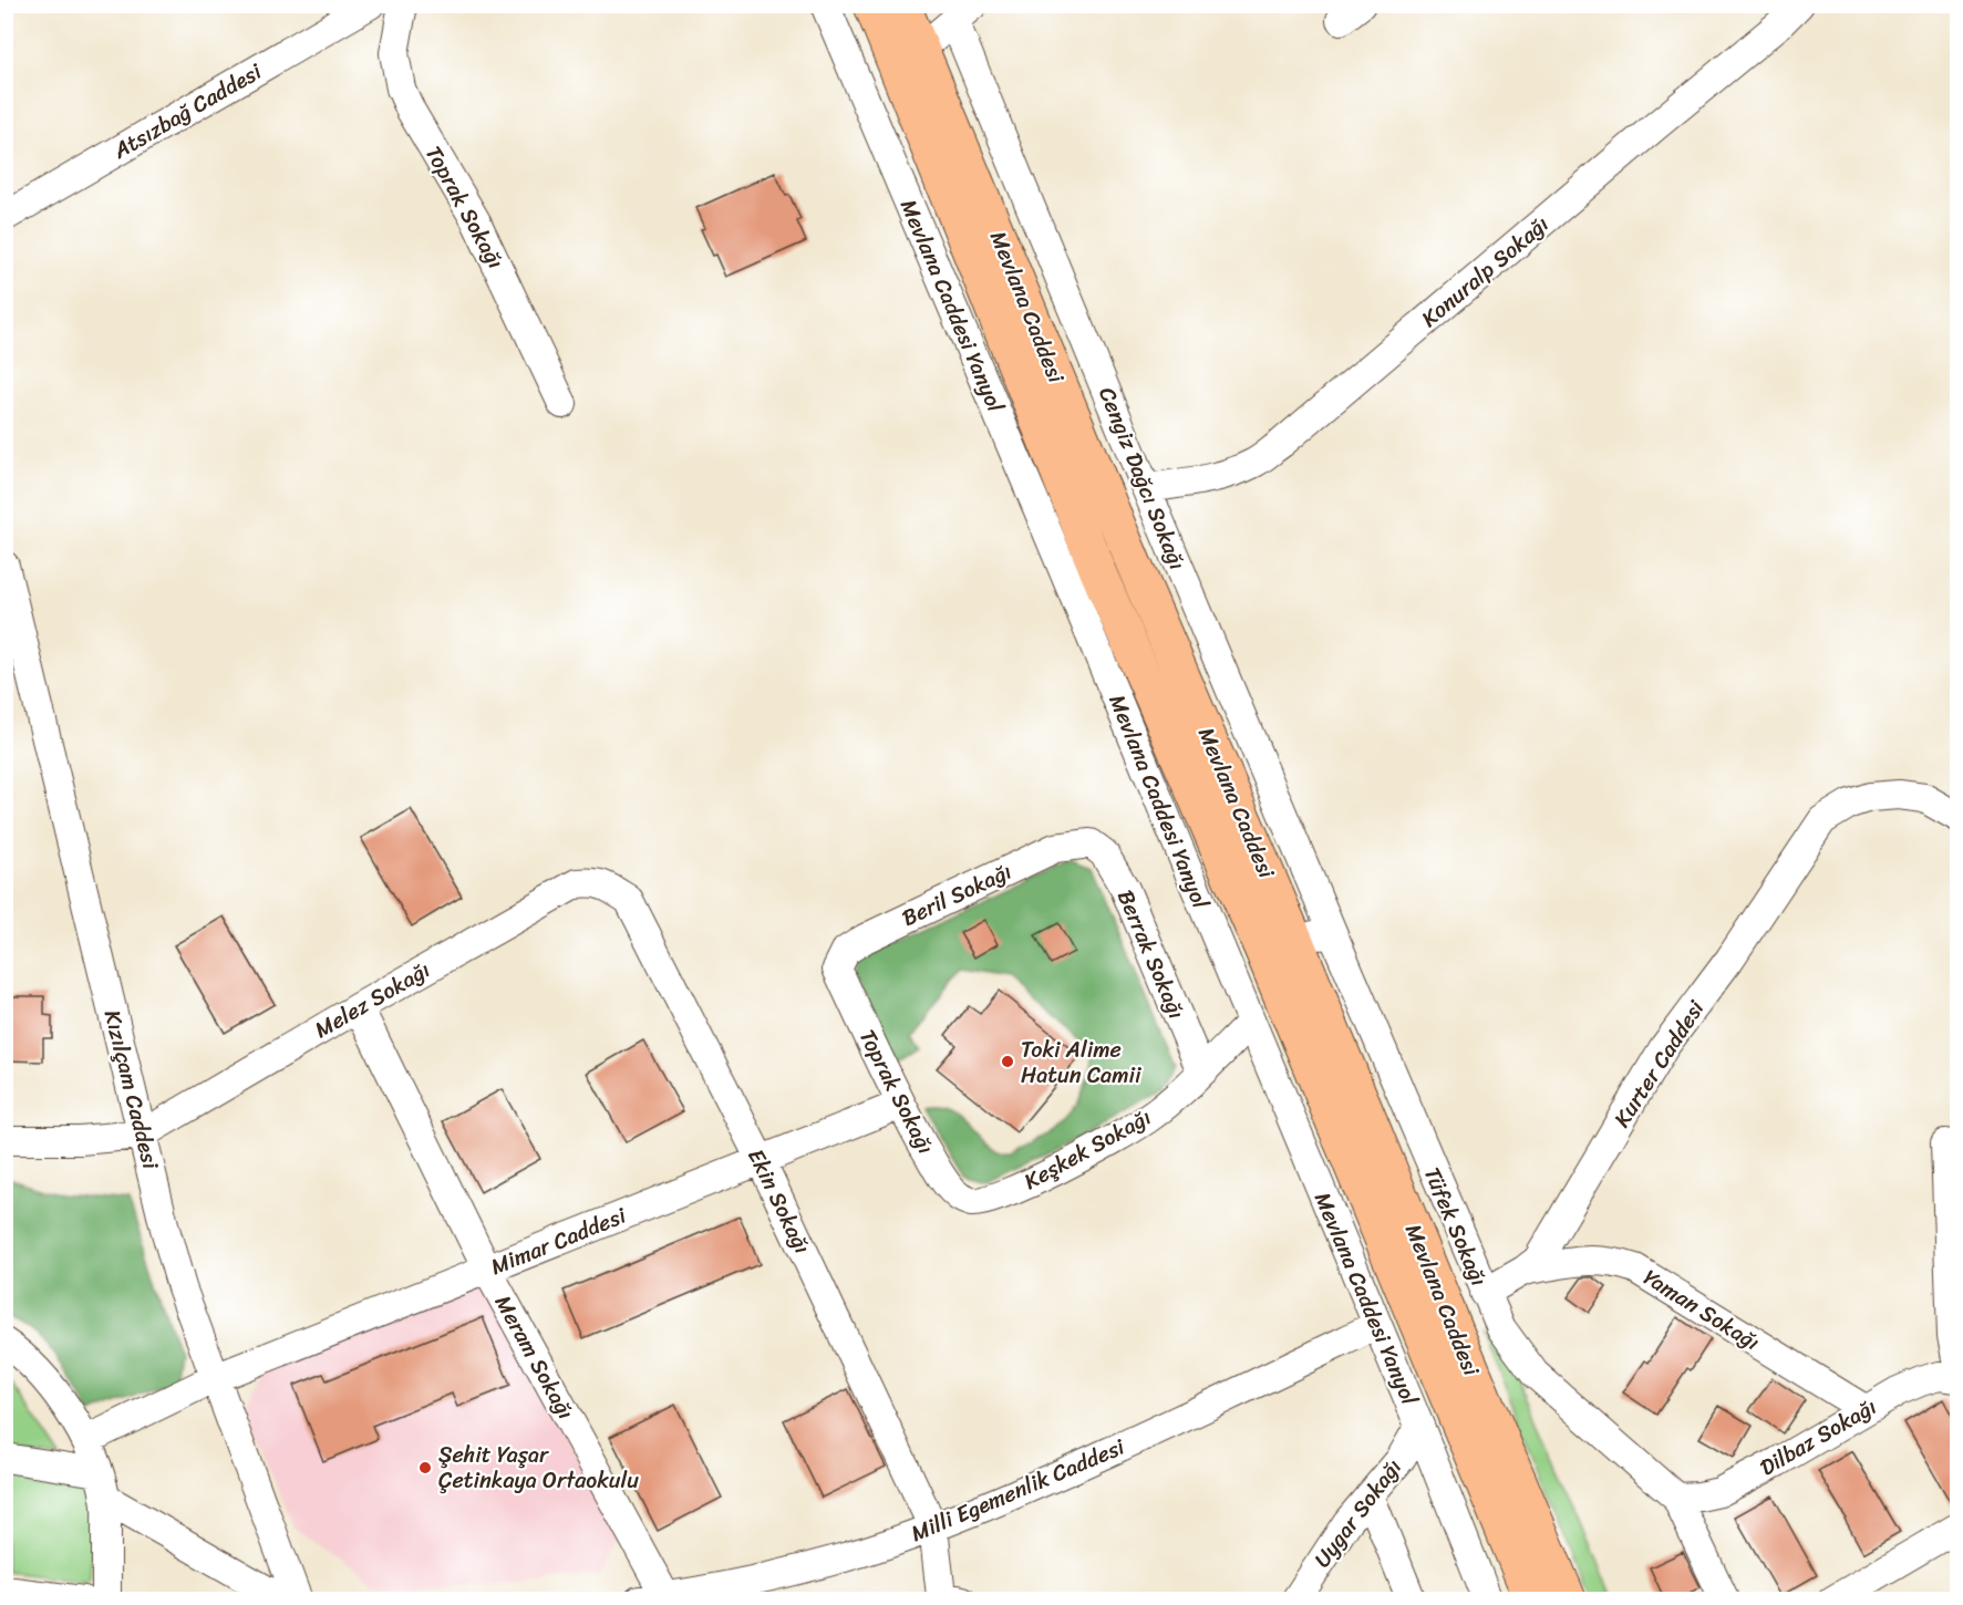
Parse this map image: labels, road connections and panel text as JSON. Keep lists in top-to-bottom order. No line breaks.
{"streets":{"main road":["Mevlana Caddesi"],"street":["Atsızbağ Caddesi","Toprak Sokağı","Konuralp Sokağı","Mevlana Caddesi Yanyol","Cengiz Dağcı Sokağı","Beril Sokağı","Berrak Sokağı","Melez Sokağı","Kurter Caddesi","Kızılçam Caddesi","Keşkek Sokağı","Ekin Sokağı","Tüfek Sokağı","Mimar Caddesi","Yaman Sokağı","Meram Sokağı","Dilbaz Sokağı","Milli Egemenlik Caddesi","Uygar Sokağı"]},"crossings":[["Toprak Sokağı","Beril Sokağı"],["Toprak Sokağı","Keşkek Sokağı"],["Toprak Sokağı","Mimar Caddesi"],["Konuralp Sokağı","Cengiz Dağcı Sokağı"],["Mevlana Caddesi Yanyol","Keşkek Sokağı"],["Mevlana Caddesi Yanyol","Milli Egemenlik Caddesi"],["Mevlana Caddesi Yanyol","Uygar Sokağı"],["Cengiz Dağcı Sokağı","Tüfek Sokağı"],["Beril Sokağı","Berrak Sokağı"],["Berrak Sokağı","Keşkek Sokağı"],["Melez Sokağı","Kızılçam Caddesi"],["Melez Sokağı","Ekin Sokağı"],["Melez Sokağı","Meram Sokağı"],["Kurter Caddesi","Tüfek Sokağı"],["Kurter Caddesi","Yaman Sokağı"],["Kızılçam Caddesi","Mimar Caddesi"],["Ekin Sokağı","Mimar Caddesi"],["Ekin Sokağı","Milli Egemenlik Caddesi"],["Tüfek Sokağı","Dilbaz Sokağı"],["Mimar Caddesi","Meram Sokağı"],["Yaman Sokağı","Dilbaz Sokağı"],["Meram Sokağı","Milli Egemenlik Caddesi"]],"places":["Toki Alime Hatun Camii","Şehit Yaşar Çetinkaya Ortaokulu"]}
